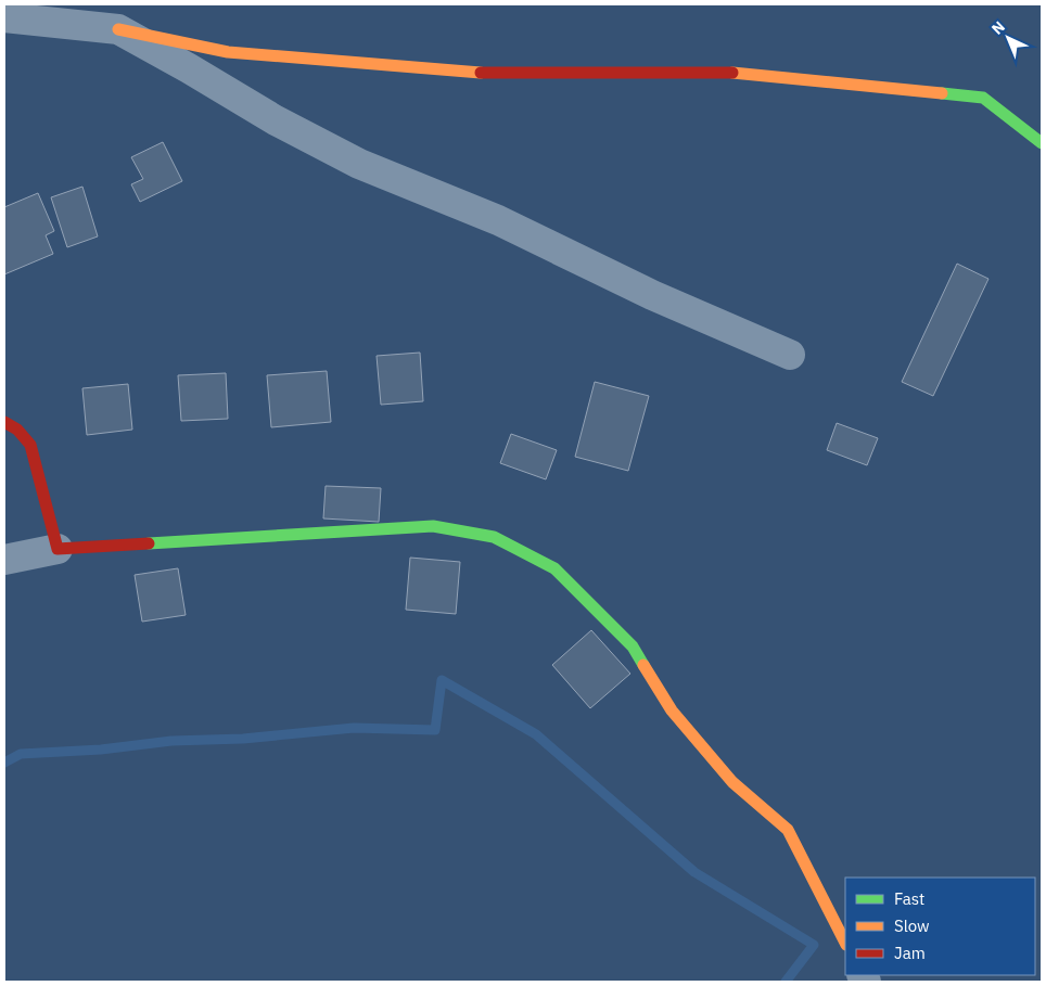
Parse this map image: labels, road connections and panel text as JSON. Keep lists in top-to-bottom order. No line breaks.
{"legend":["Fast","Slow","Jam"],"north":"top left"}
